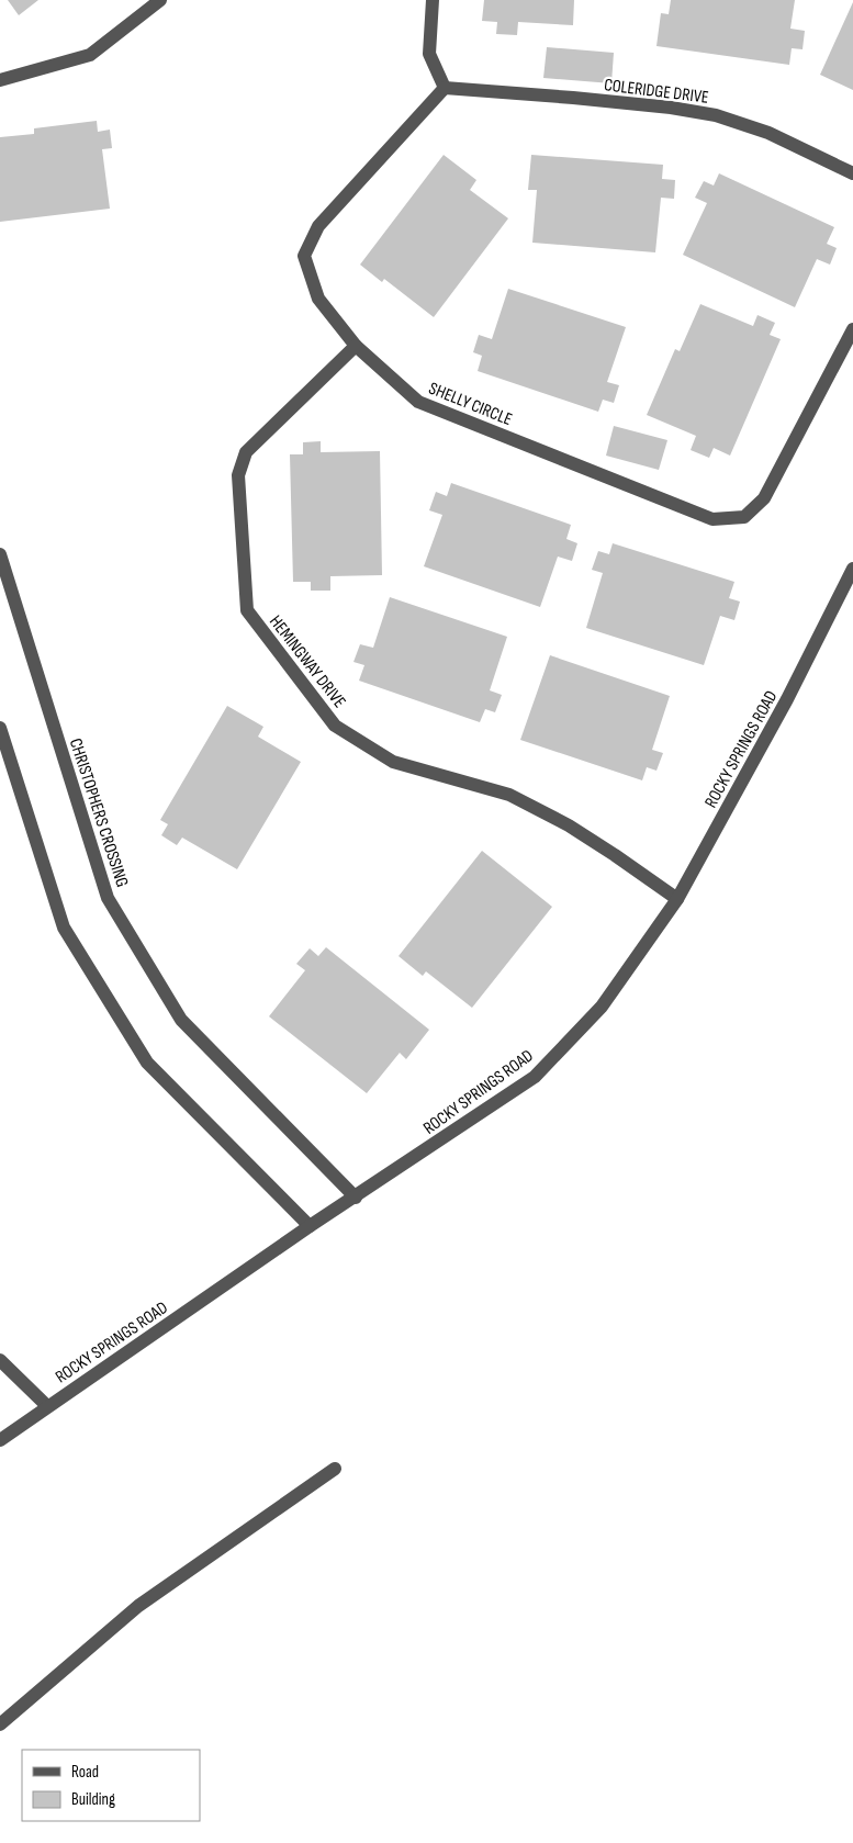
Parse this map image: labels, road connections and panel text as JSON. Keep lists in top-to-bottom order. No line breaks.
{"streets":{"street":["COLERIDGE DRIVE","SHELLY CIRCLE","HEMINGWAY DRIVE","ROCKY SPRINGS ROAD","CHRISTOPHERS CROSSING"]},"crossings":[["COLERIDGE DRIVE","SHELLY CIRCLE"],["SHELLY CIRCLE","HEMINGWAY DRIVE"],["HEMINGWAY DRIVE","ROCKY SPRINGS ROAD"],["ROCKY SPRINGS ROAD","CHRISTOPHERS CROSSING"]],"legend":["Road","Building"]}
